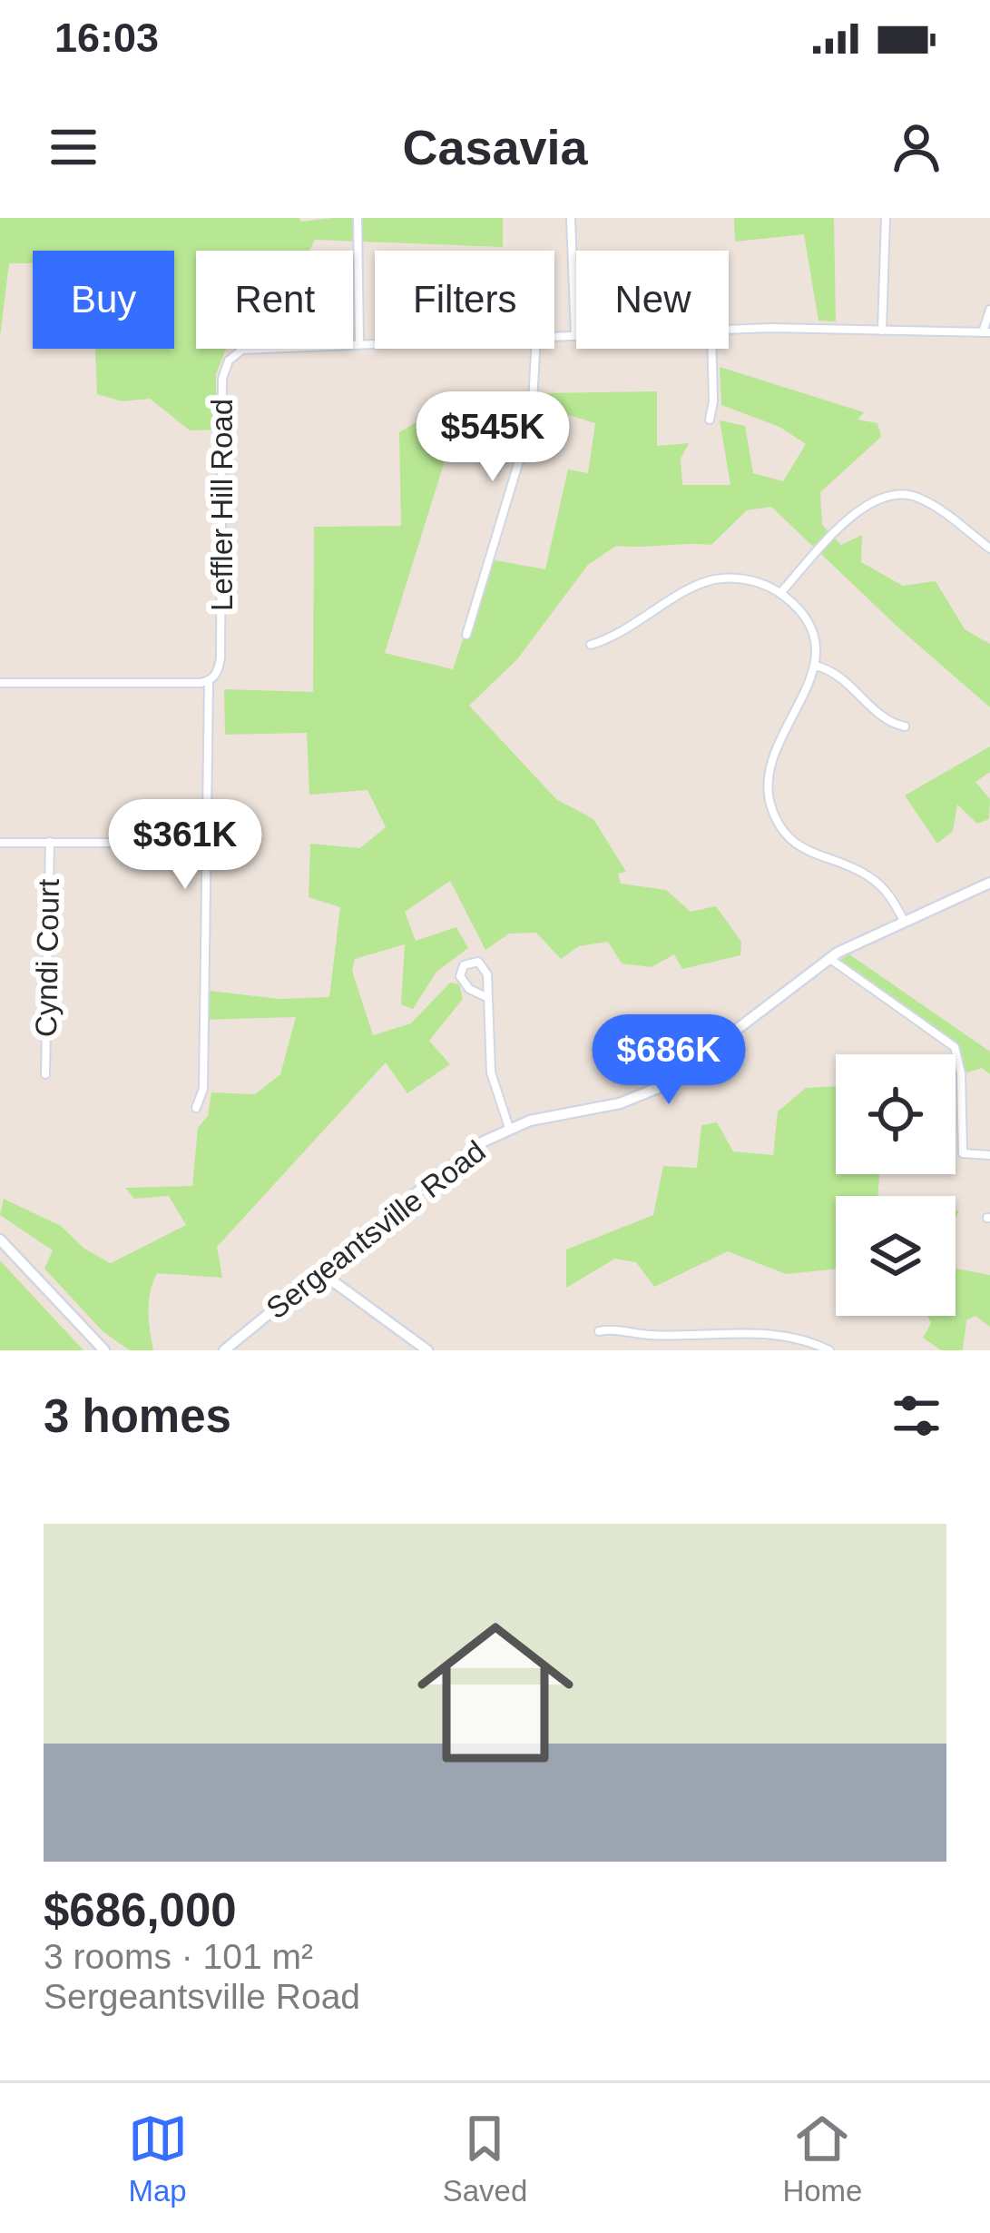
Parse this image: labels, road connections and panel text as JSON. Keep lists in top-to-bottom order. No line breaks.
{"streets":{"main road":["Sergeantsville Road"],"street":["Leffler Hill Road","Cyndi Court"]},"page":{"status":"16:03","header":"Casavia","chip":["Buy","Rent","Filters","New"],"price":["$545K","$361K","$686K"],"heading":"3 homes","list":[{"name":"$686,000","note":"3 rooms · 101 m² · Sergeantsville Road"}],"tabs":["Map","Saved","Home"]}}
